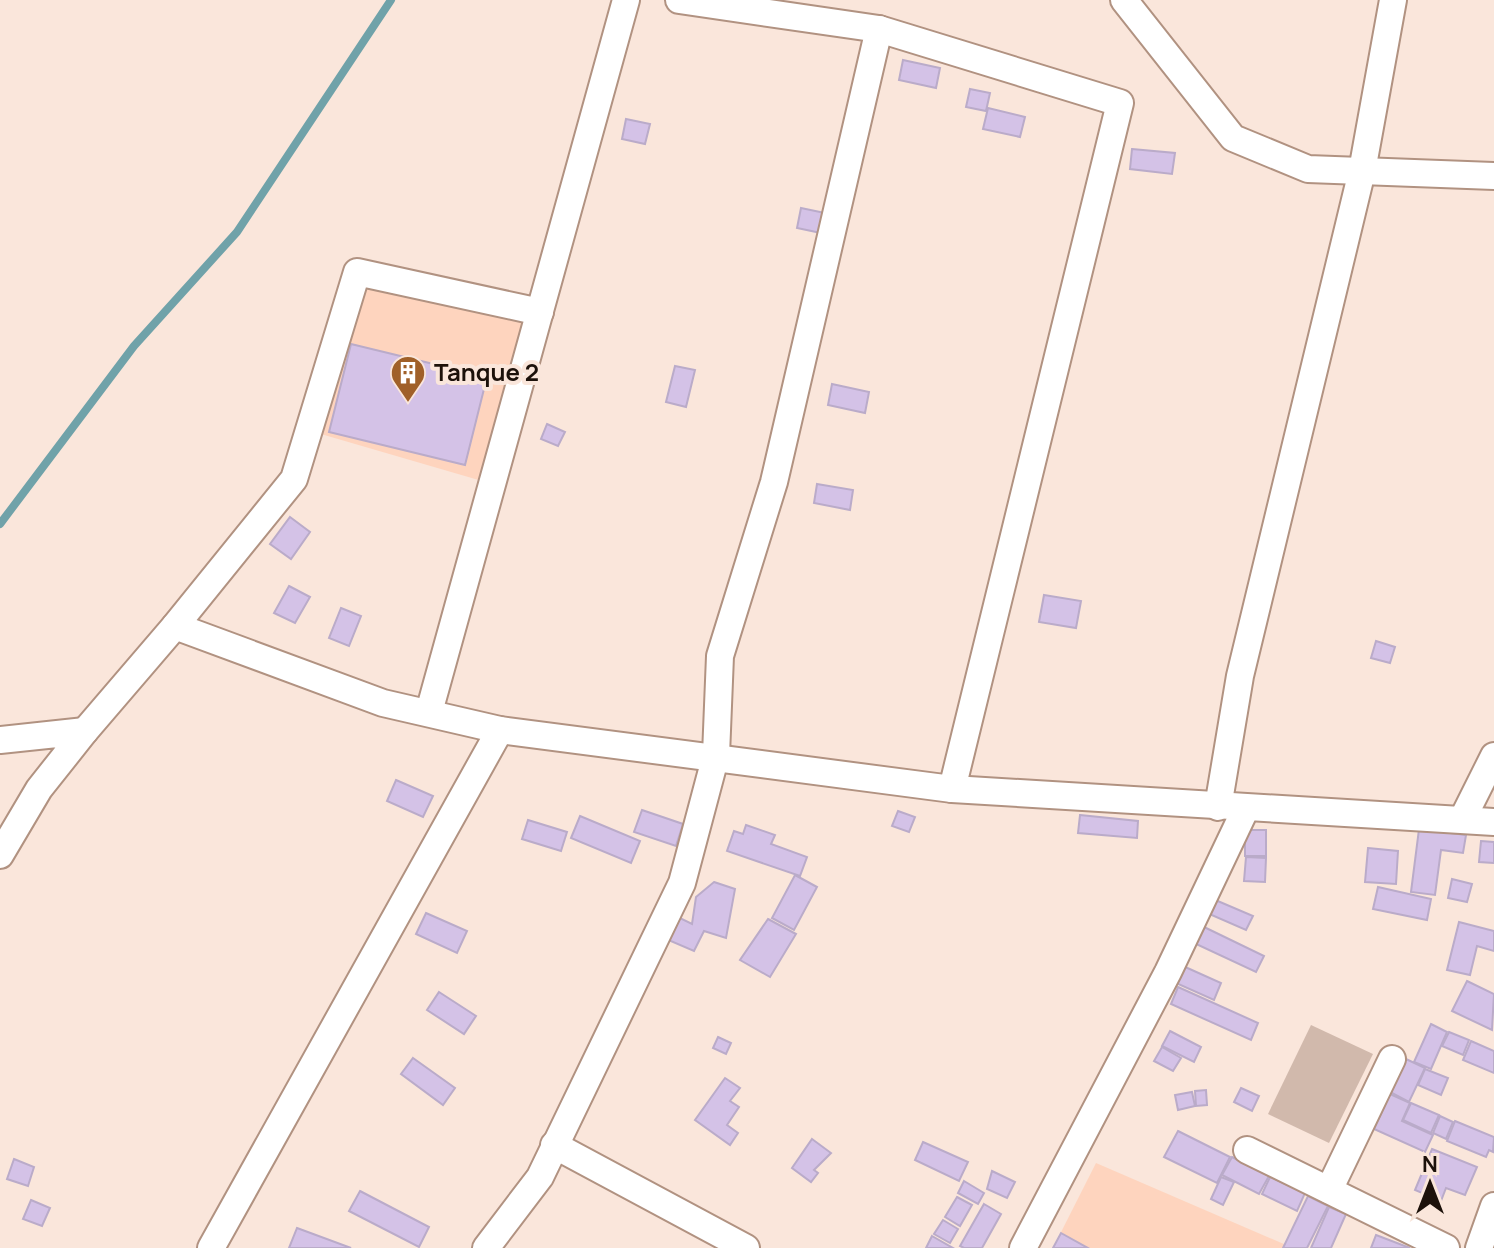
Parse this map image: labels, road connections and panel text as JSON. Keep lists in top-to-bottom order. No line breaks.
{"places":{"building":["Tanque 2"]},"north":"top"}
